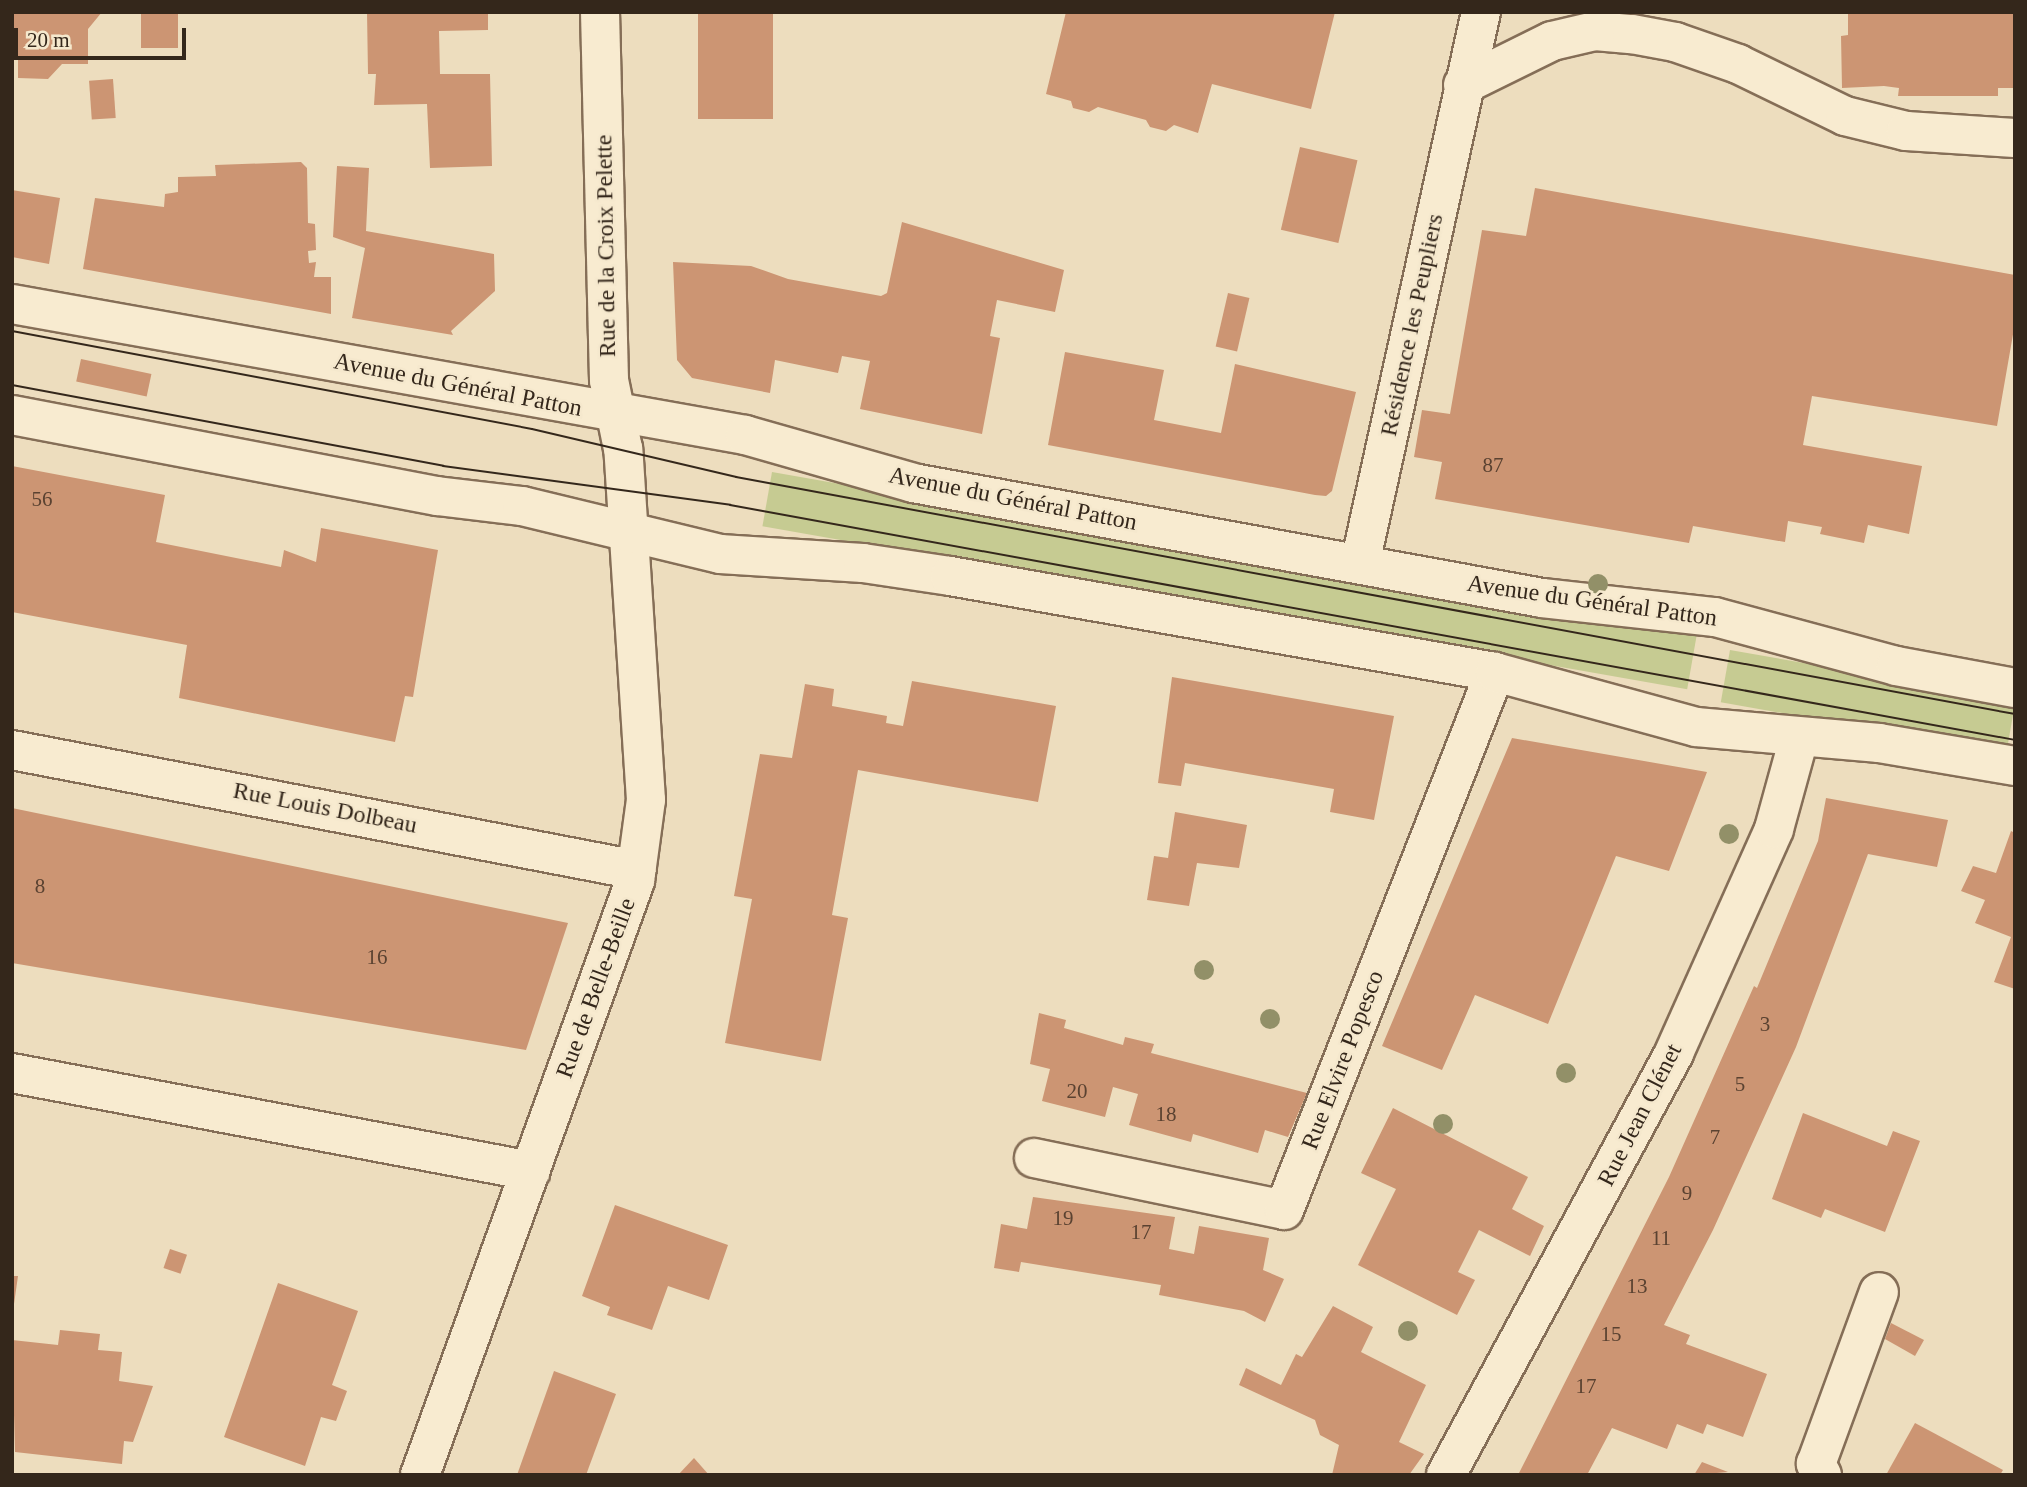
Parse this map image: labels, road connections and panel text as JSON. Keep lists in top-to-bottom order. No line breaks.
{"streets":{"street":["Rue de la Croix Pelette","Résidence les Peupliers","Avenue du Général Patton","Rue Louis Dolbeau","Rue de Belle-Beille","Rue Elvire Popesco","Rue Jean Clénet"]},"crossings":[["Rue de la Croix Pelette","Avenue du Général Patton"],["Rue de la Croix Pelette","Rue de Belle-Beille"],["Résidence les Peupliers","Avenue du Général Patton"],["Rue Louis Dolbeau","Rue de Belle-Beille"]],"house_numbers":["87","56","8","16","3","5","20","18","7","9","19","17","11","13","15","17"],"scale_bar":"20 m"}
